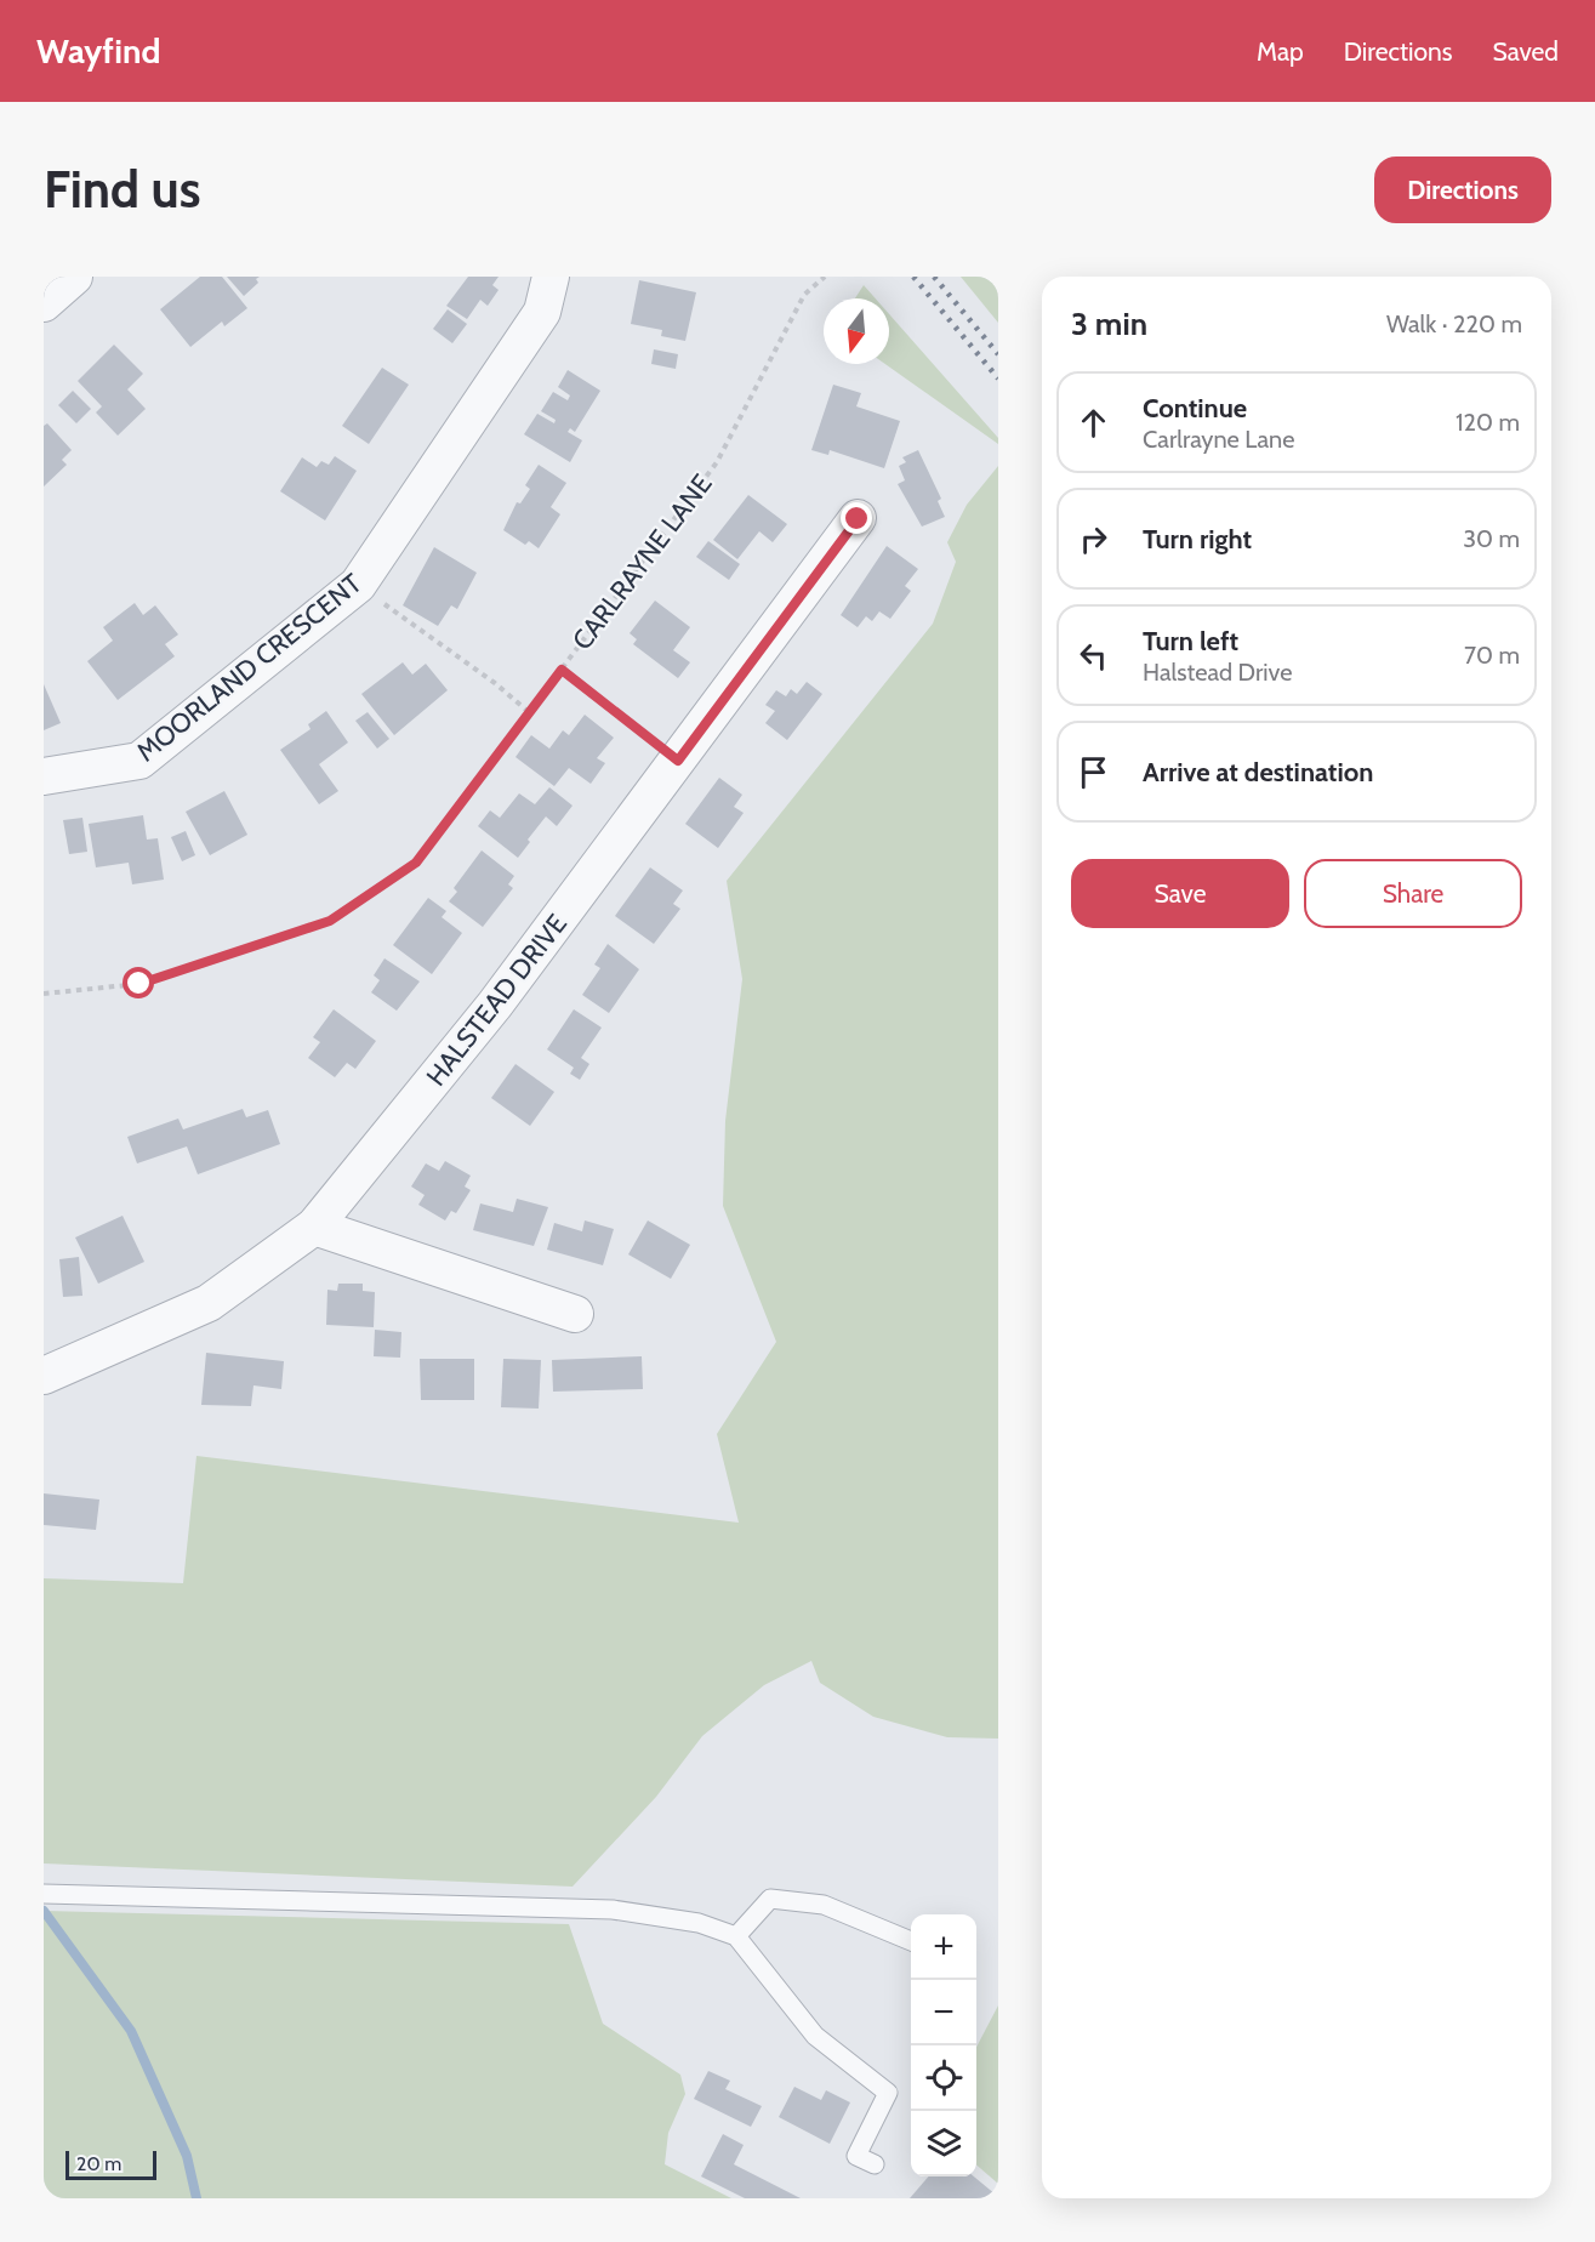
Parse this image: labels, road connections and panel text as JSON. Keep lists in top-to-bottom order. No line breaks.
{"streets":{"street":["MOORLAND CRESCENT","HALSTEAD DRIVE"],"path":["CARLRAYNE LANE"]},"scale_bar":"20 m","north":"bottom","page":{"header":"Wayfind","nav":["Map","Directions","Saved"],"buttons":["Directions",["Save","Share"]],"title":"Find us","heading":["3 min","Walk · 220 m"],"list":[["Continue","Carlrayne Lane","120 m"],["Turn right","30 m"],["Turn left","Halstead Drive","70 m"],"Arrive at destination"],"map_buttons":["+","−"],"scale":"20 m"}}
